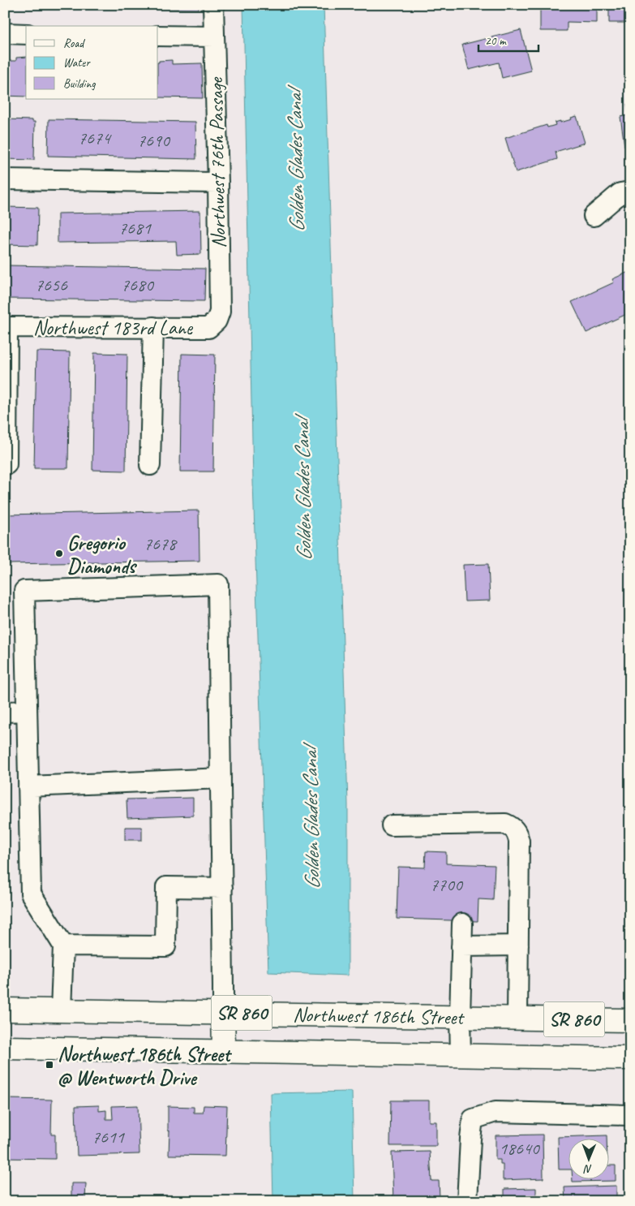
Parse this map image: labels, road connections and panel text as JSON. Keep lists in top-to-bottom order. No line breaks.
{"streets":{"main road":["SR 860","Northwest 186th Street"],"street":["Northwest 76th Passage","Northwest 183rd Lane"]},"crossings":[["Northwest 76th Passage","Northwest 183rd Lane"]],"water":["Golden Glades Canal"],"places":{"other":["Gregorio Diamonds"],"transit":["Northwest 186th Street @ Wentworth Drive"]},"house_numbers":["7674","7690","7681","7656","7680","7678","7700","7611","18640"],"legend":["Road","Water","Building"],"scale_bar":"20 m","north":"bottom"}
